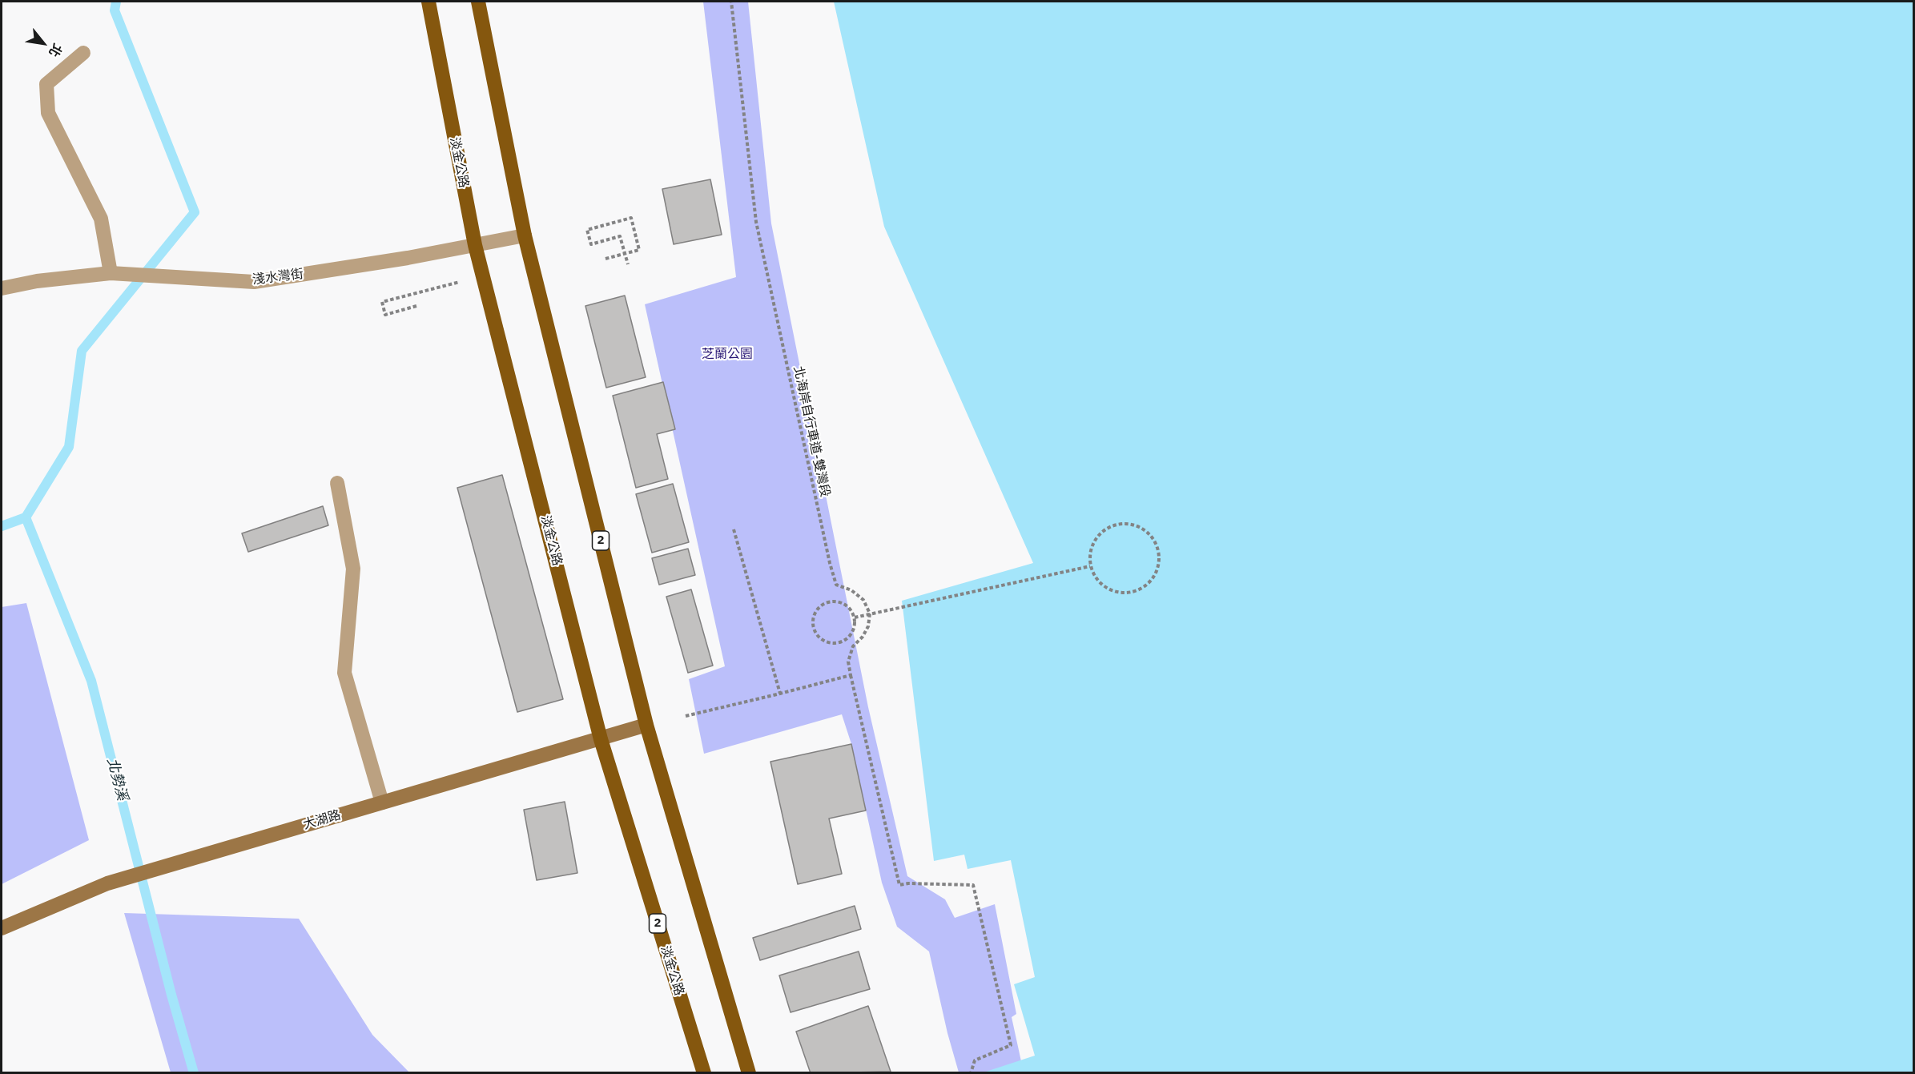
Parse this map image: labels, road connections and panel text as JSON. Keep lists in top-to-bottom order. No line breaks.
{"streets":{"main road":["淡金公路","2"],"street":["淺水灣街","大湖路"],"path":["北海岸自行車道-雙灣段"]},"crossings":[["淡金公路","淺水灣街"],["淡金公路","大湖路"],["淺水灣街","2"],["2","大湖路"]],"water":["北勢溪"],"parks":["芝蘭公園"],"north":"bottom right"}
